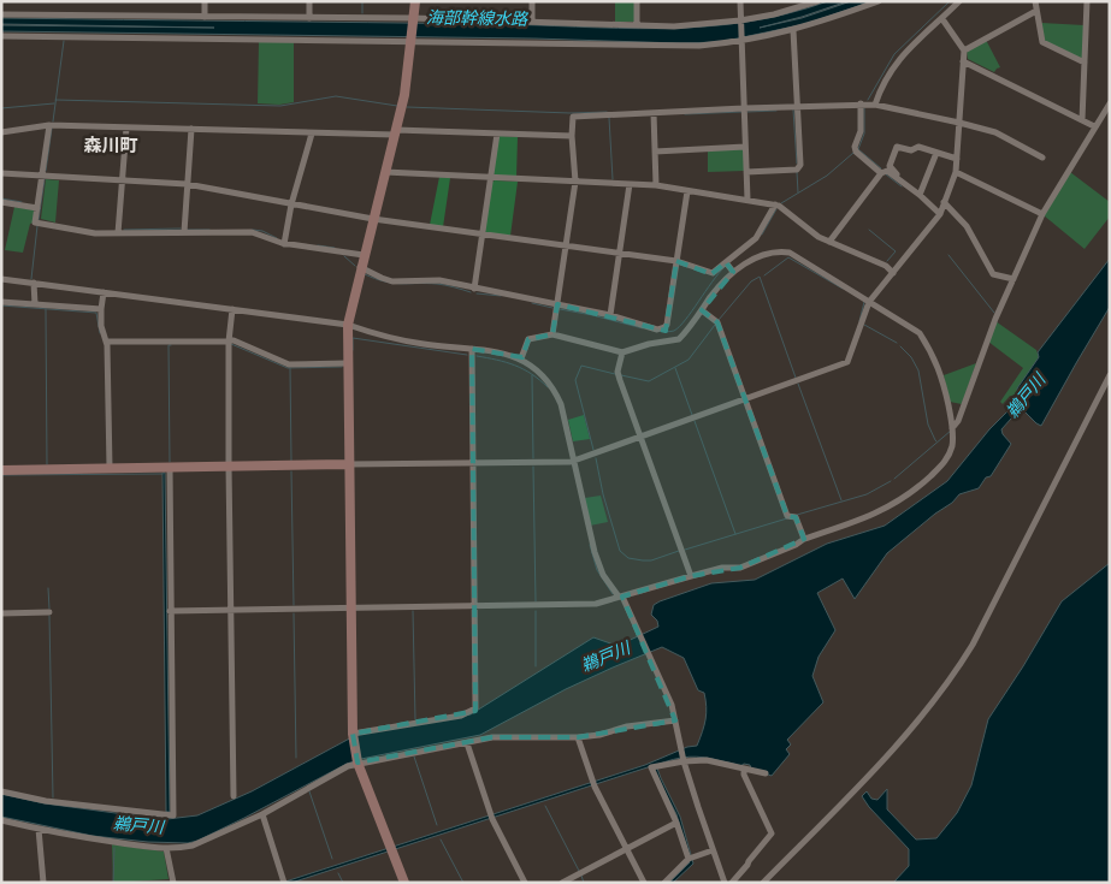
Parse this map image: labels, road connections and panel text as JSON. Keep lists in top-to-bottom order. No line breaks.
{"districts":["森川町"],"water":["海部幹線水路","鵜戸川"]}
